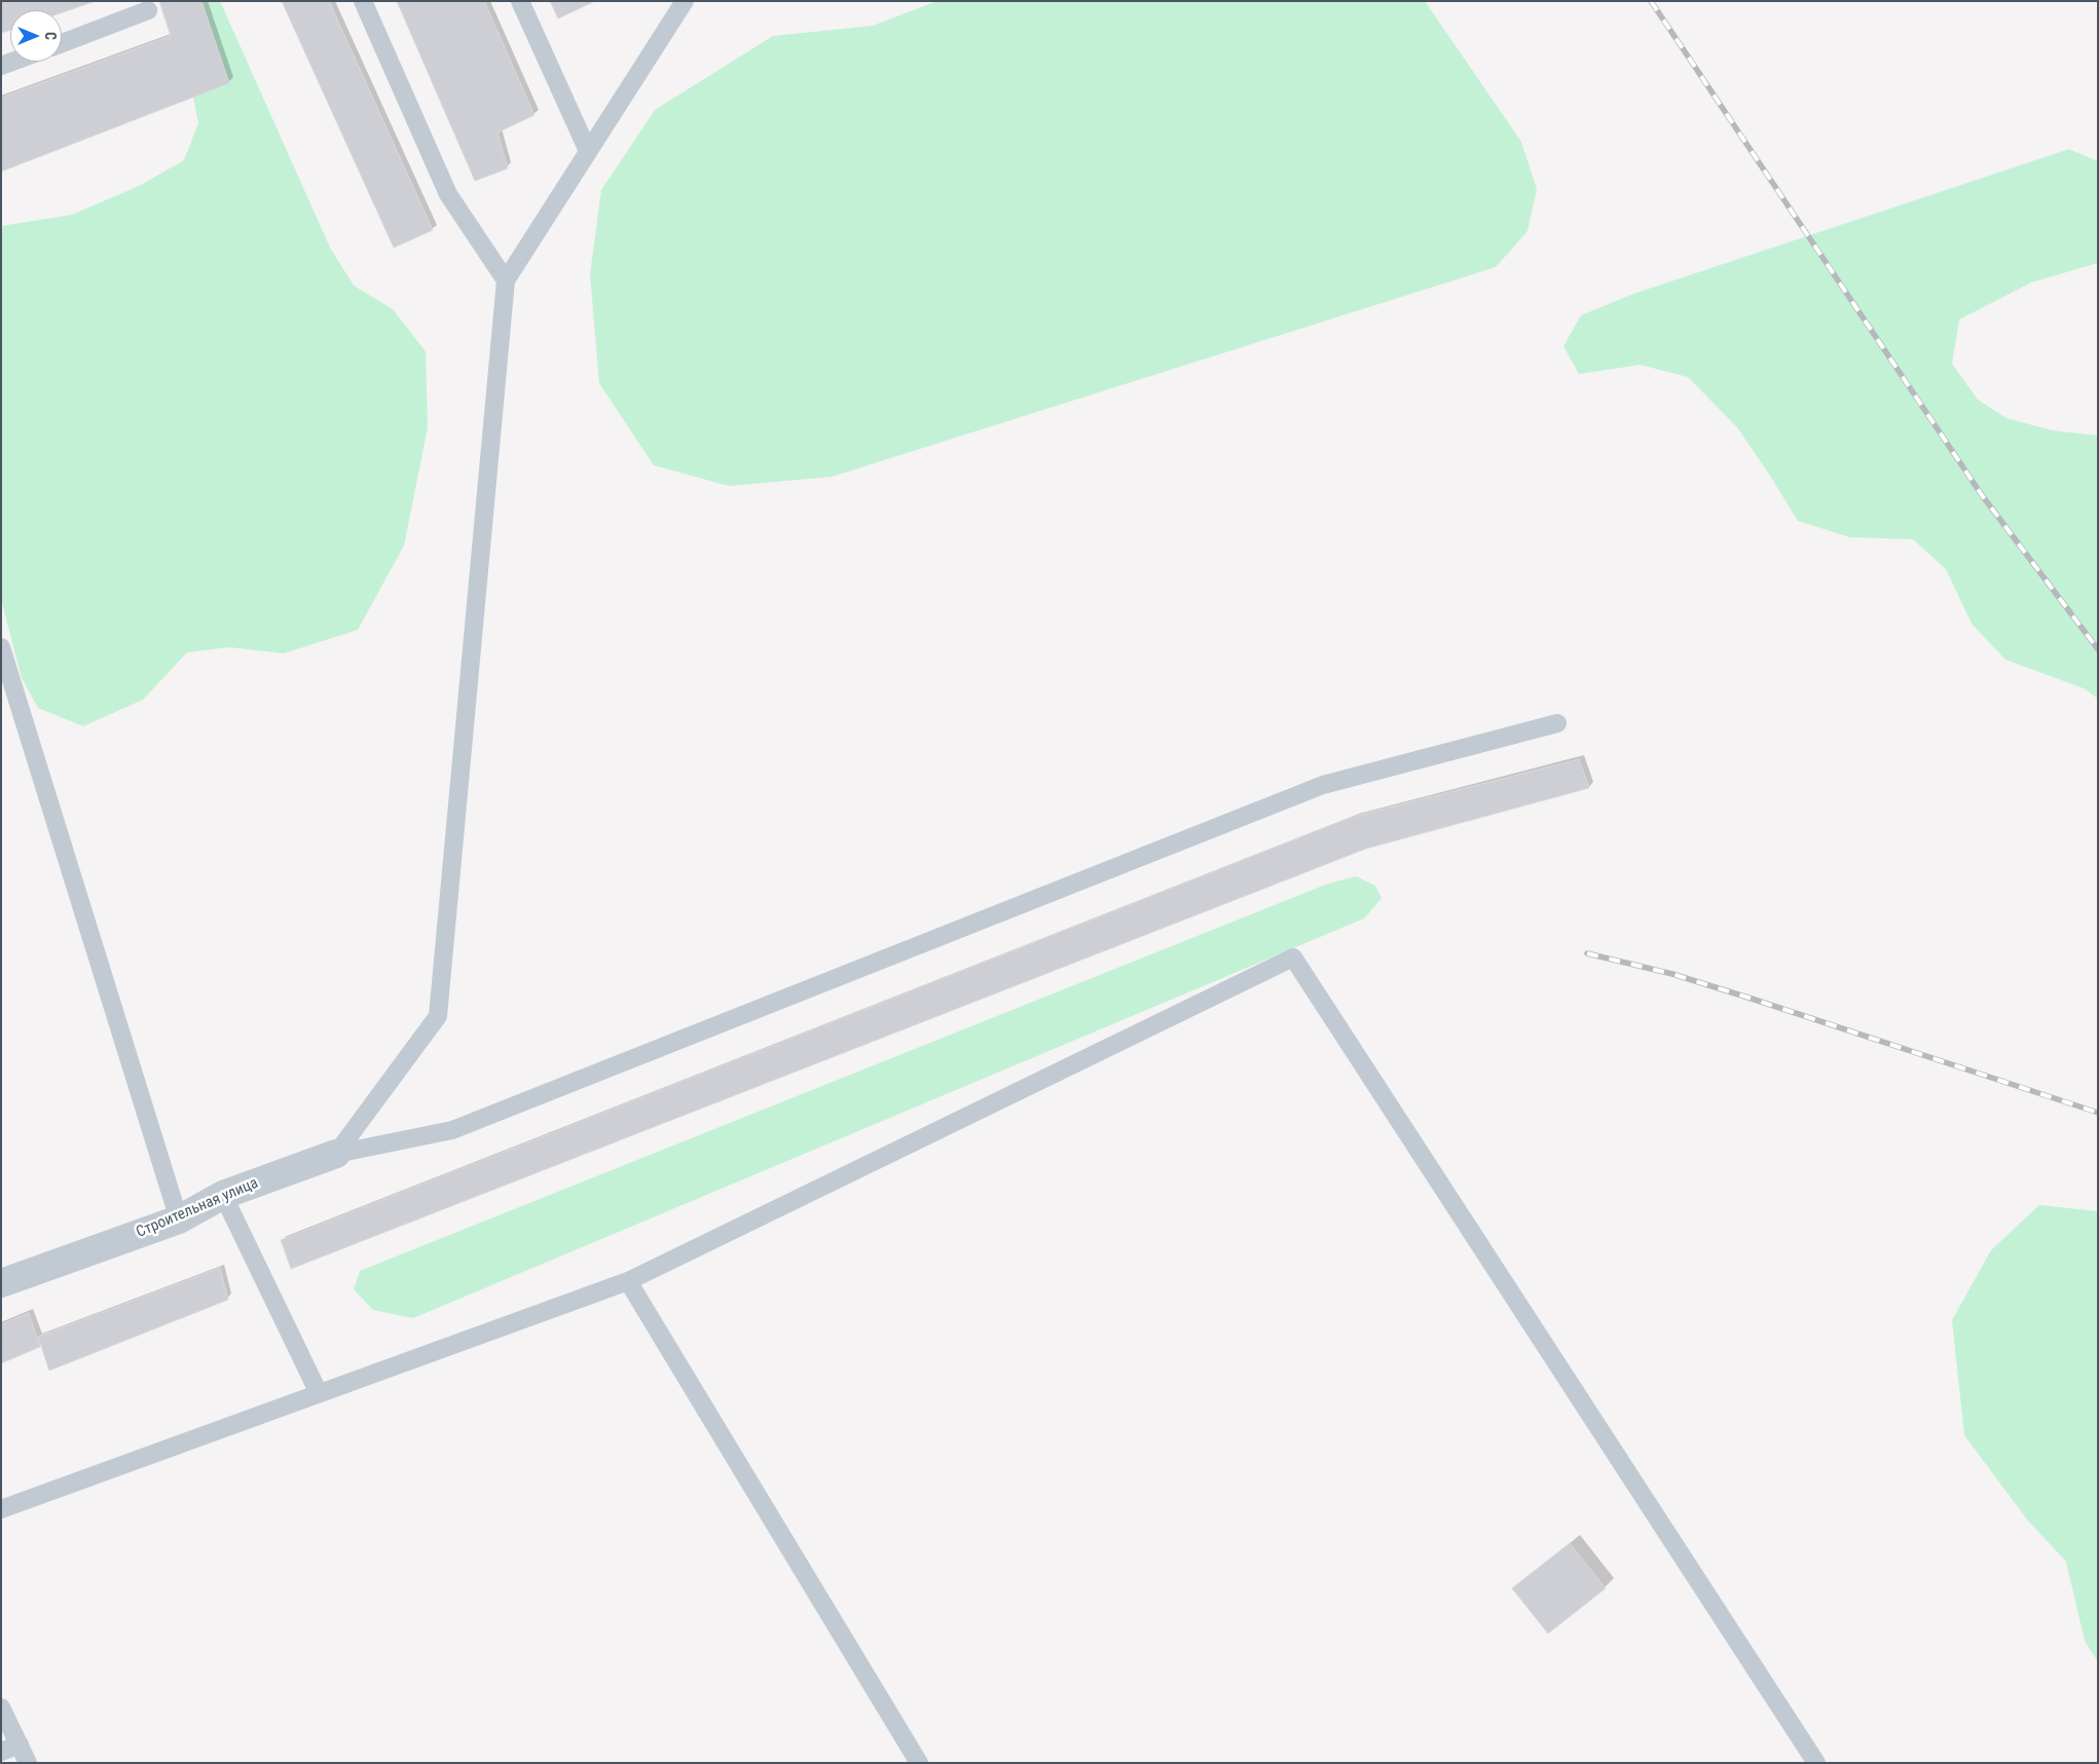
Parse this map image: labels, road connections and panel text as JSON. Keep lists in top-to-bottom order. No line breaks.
{"streets":{"street":["Строительная улица"]},"north":"right"}
